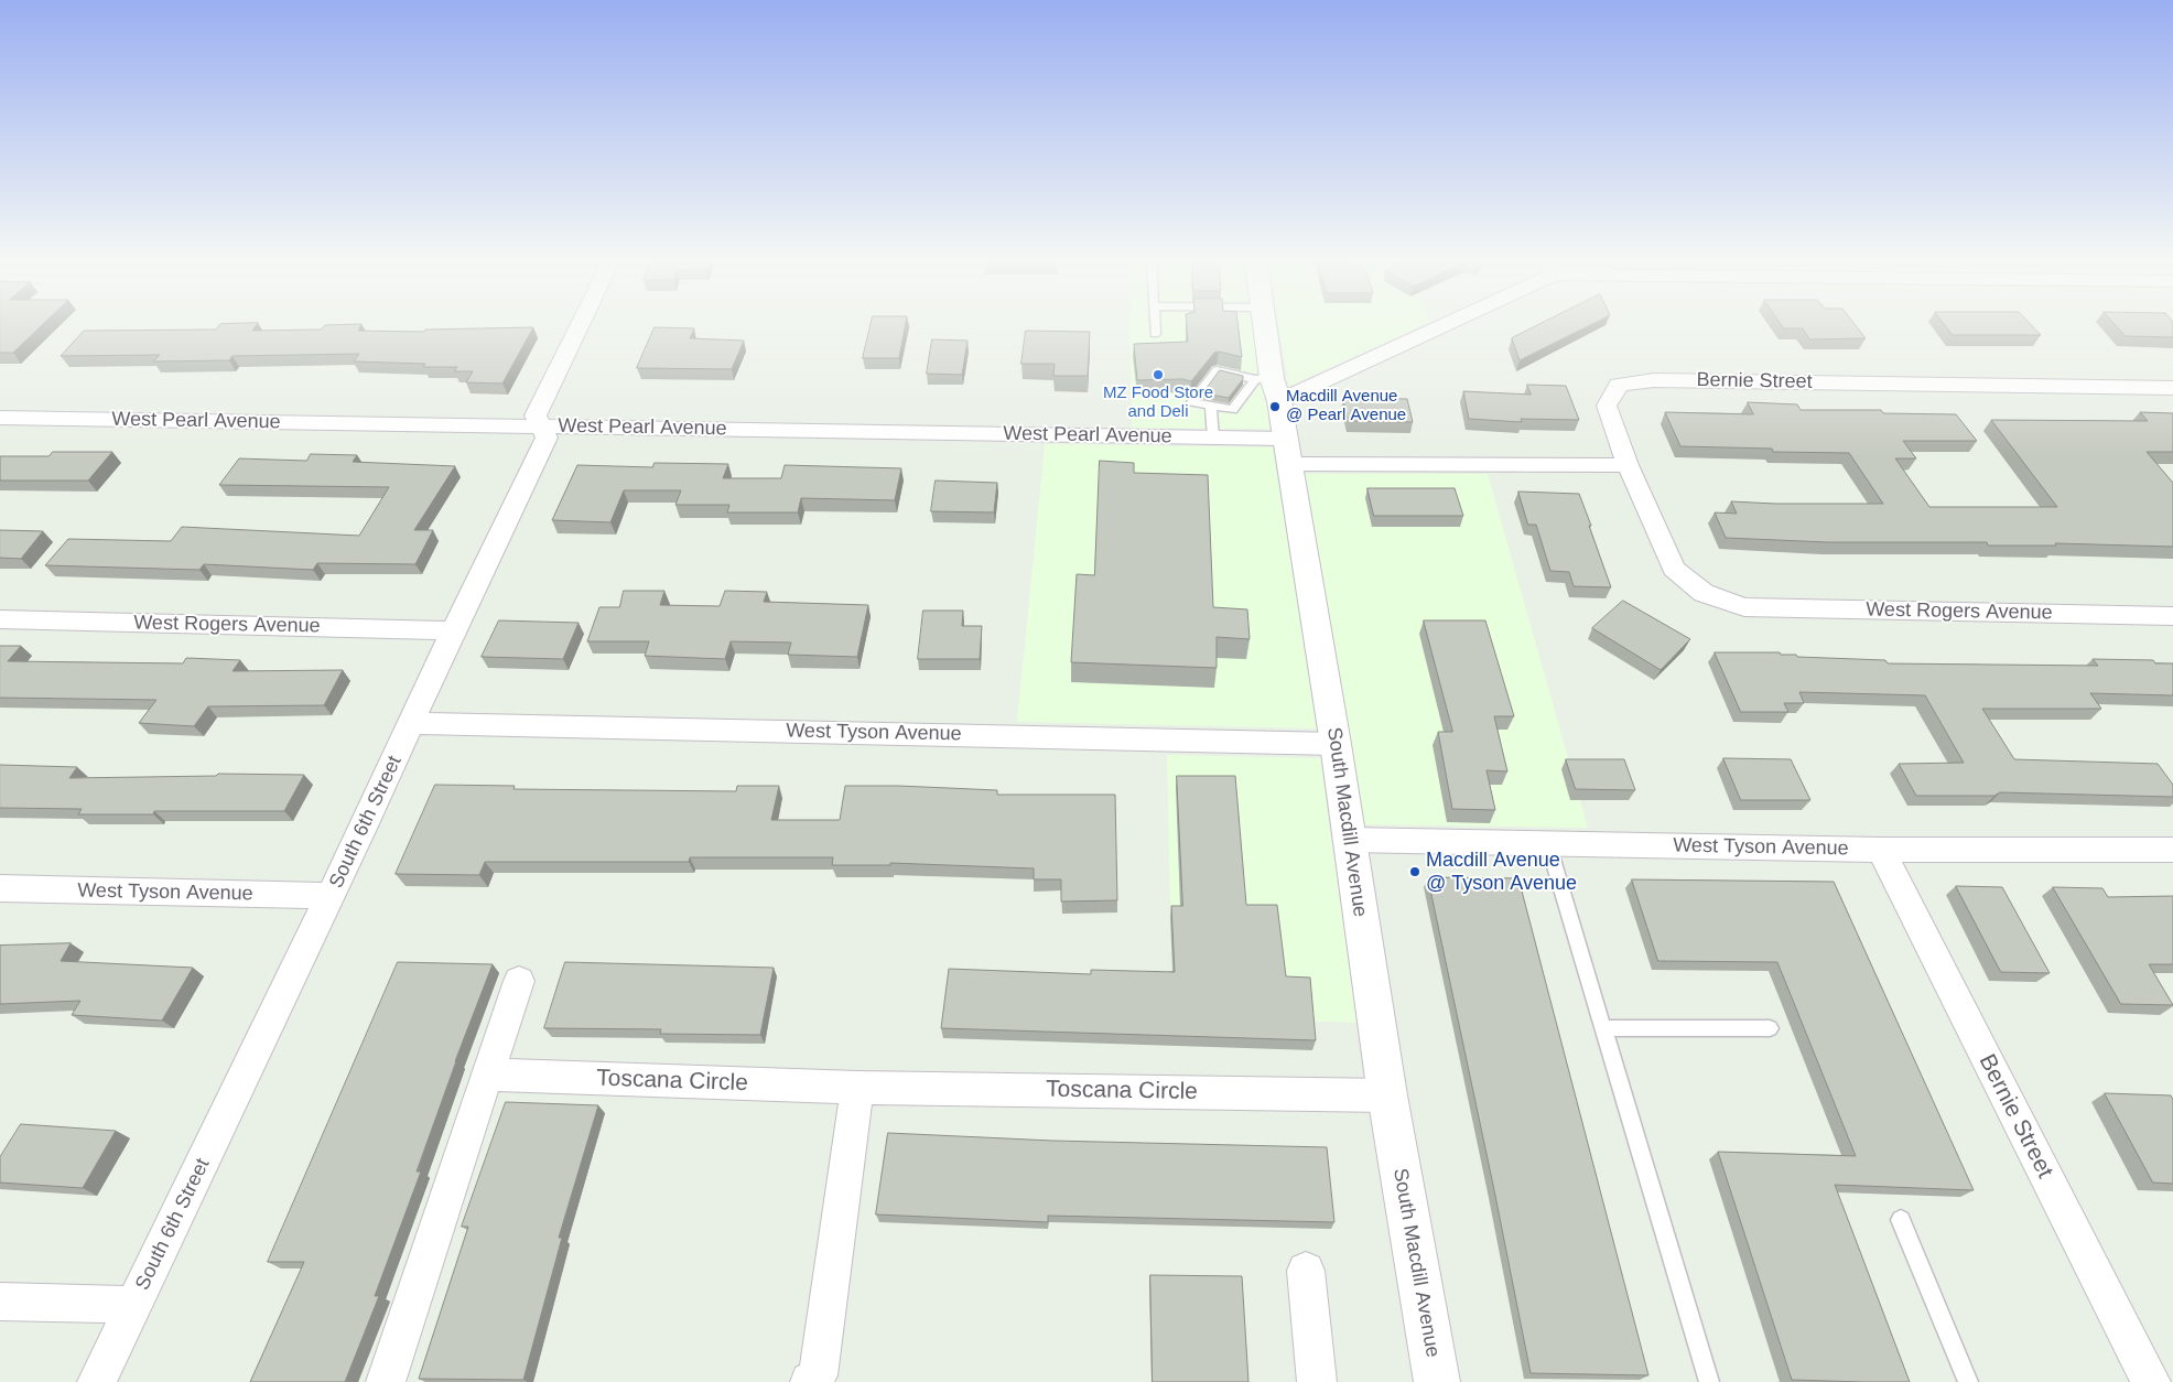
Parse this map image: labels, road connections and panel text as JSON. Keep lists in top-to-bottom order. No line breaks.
{"streets":{"street":["Bernie Street","West Pearl Avenue","West Rogers Avenue","West Tyson Avenue","South 6th Street","South Macdill Avenue","Toscana Circle"]},"crossings":[["Bernie Street","West Pearl Avenue"],["Bernie Street","West Rogers Avenue"],["Bernie Street","West Tyson Avenue"],["West Pearl Avenue","South 6th Street"],["West Pearl Avenue","South Macdill Avenue"],["West Rogers Avenue","South 6th Street"],["West Tyson Avenue","South 6th Street"],["West Tyson Avenue","South Macdill Avenue"],["South Macdill Avenue","Toscana Circle"]],"places":["MZ Food Store and Deli","Macdill Avenue @ Pearl Avenue","Macdill Avenue @ Tyson Avenue"]}
